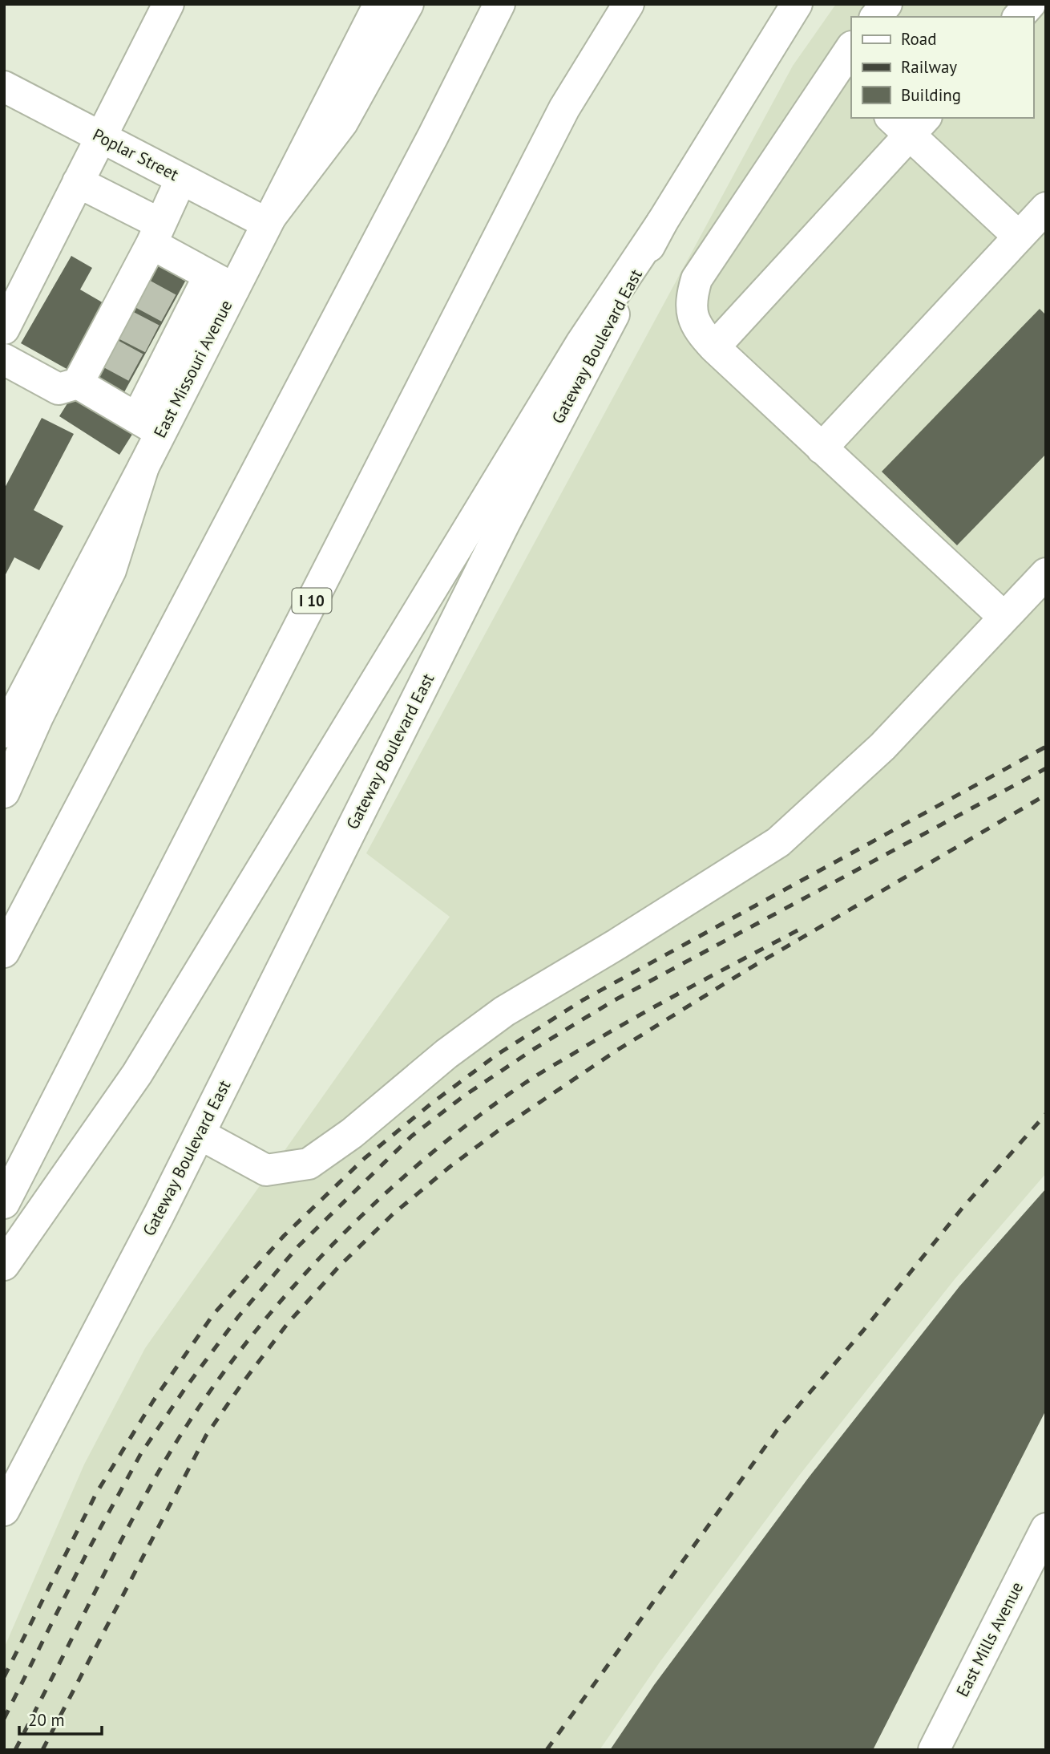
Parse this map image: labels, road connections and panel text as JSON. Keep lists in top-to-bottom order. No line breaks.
{"streets":{"main road":["Poplar Street","Gateway Boulevard East","East Missouri Avenue","I 10","East Mills Avenue"]},"crossings":[["Poplar Street","East Missouri Avenue"]],"legend":["Road","Railway","Building"],"scale_bar":"20 m"}
